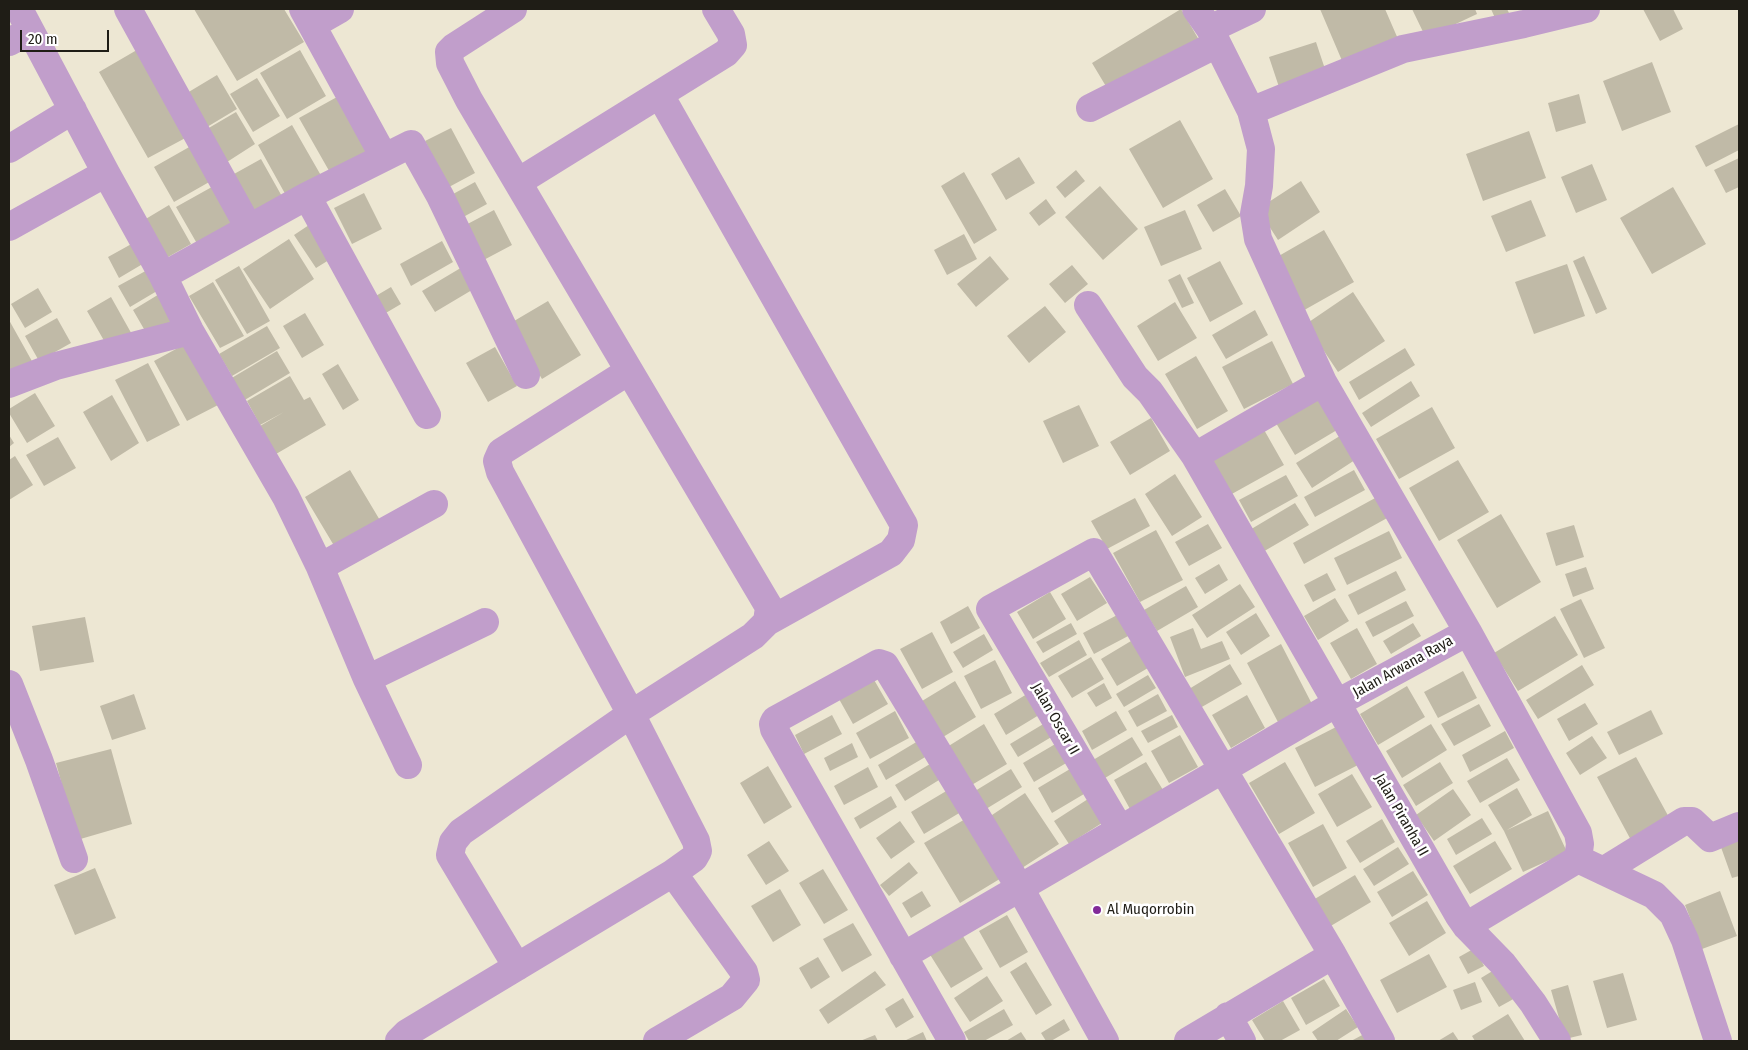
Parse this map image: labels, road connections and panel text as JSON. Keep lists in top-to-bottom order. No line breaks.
{"streets":{"street":["Jalan Arwana Raya","Jalan Oscar II","Jalan Piranha II"]},"crossings":[["Jalan Arwana Raya","Jalan Oscar II"],["Jalan Arwana Raya","Jalan Piranha II"]],"places":["Al Muqorrobin"],"scale_bar":"20 m"}
